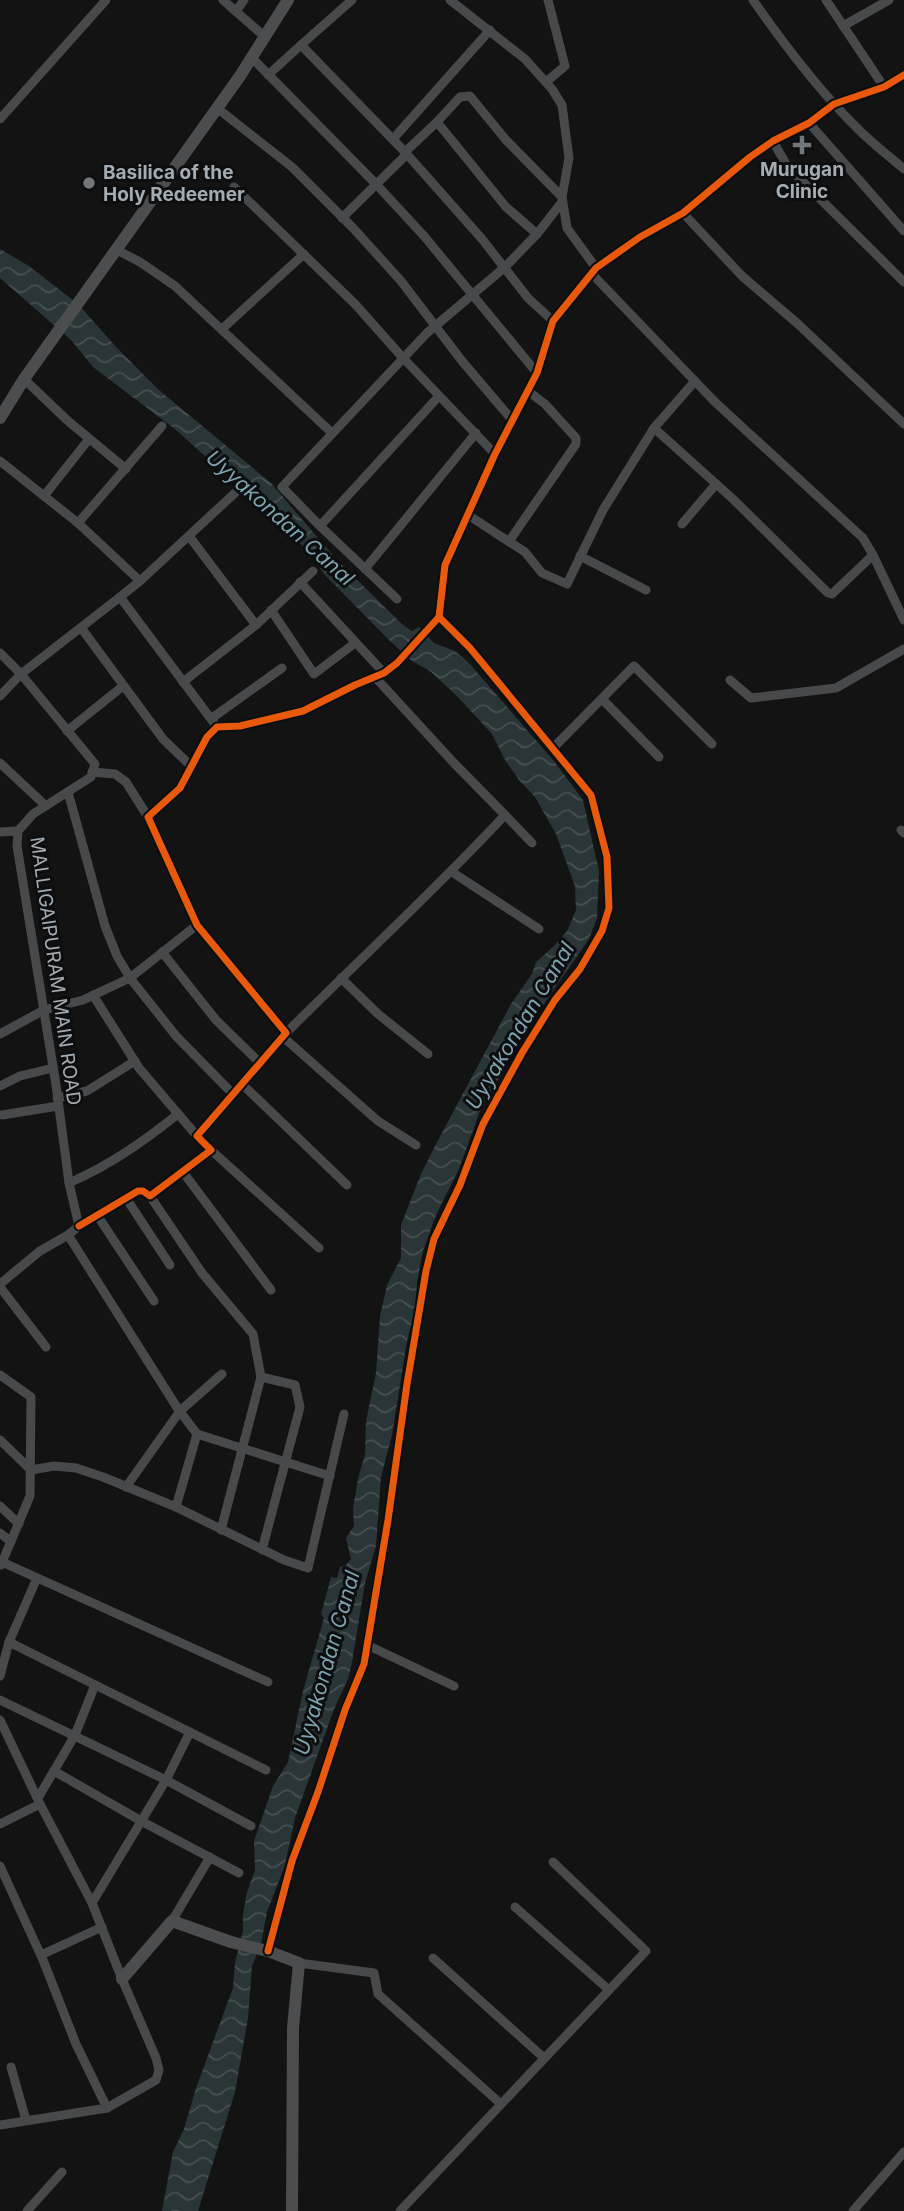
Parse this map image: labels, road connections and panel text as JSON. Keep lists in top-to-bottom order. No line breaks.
{"streets":{"street":["MALLIGAIPURAM MAIN ROAD"]},"water":["Uyyakondan Canal"],"places":{"health":["Murugan Clinic"],"other":["Basilica of the Holy Redeemer"]}}
